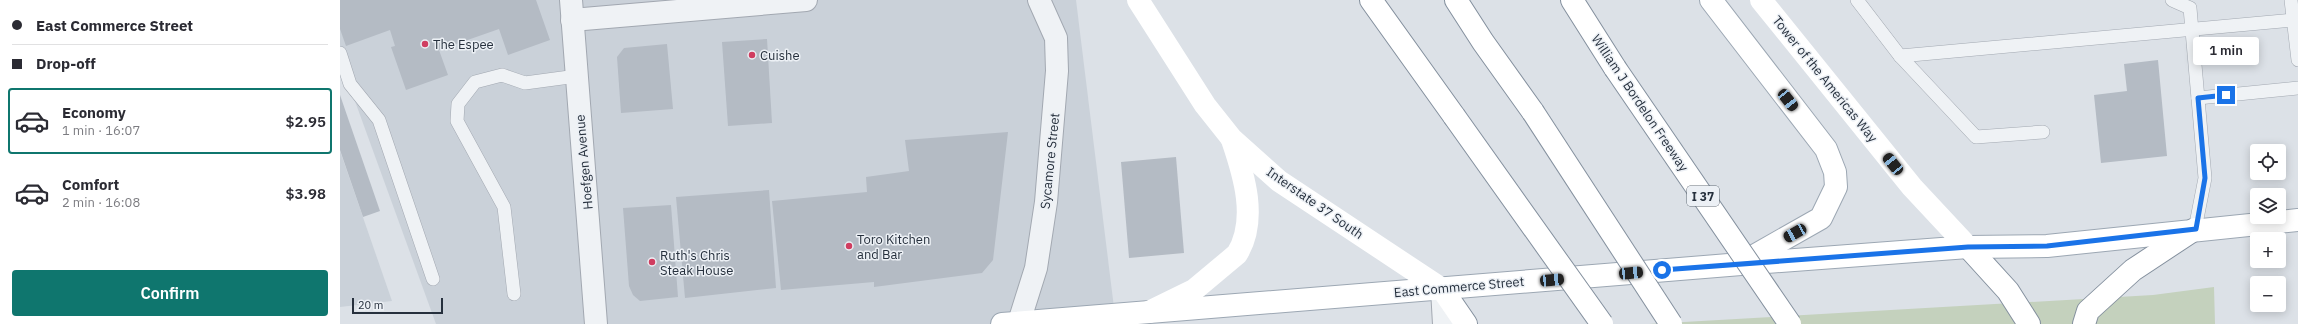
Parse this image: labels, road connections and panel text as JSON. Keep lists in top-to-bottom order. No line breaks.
{"streets":{"main road":["Tower of the Americas Way","William J Bordelon Freeway","I 37","Interstate 37 South","East Commerce Street"],"street":["Sycamore Street","Hoefgen Avenue"]},"crossings":[["Tower of the Americas Way","East Commerce Street"],["Sycamore Street","East Commerce Street"],["Interstate 37 South","East Commerce Street"]],"places":["The Espee","Cuishe","Toro Kitchen and Bar","Ruth's Chris Steak House"],"scale_bar":"20 m","page":{"banner":["East Commerce Street","Drop-off"],"bubble":"1 min","list":[{"name":"Economy","note":"1 min · 16:07","value":"$2.95"},{"name":"Comfort","note":"2 min · 16:08","value":"$3.98"}],"map_buttons":["+","−"],"buttons":"Confirm","scale":"20 m"}}
